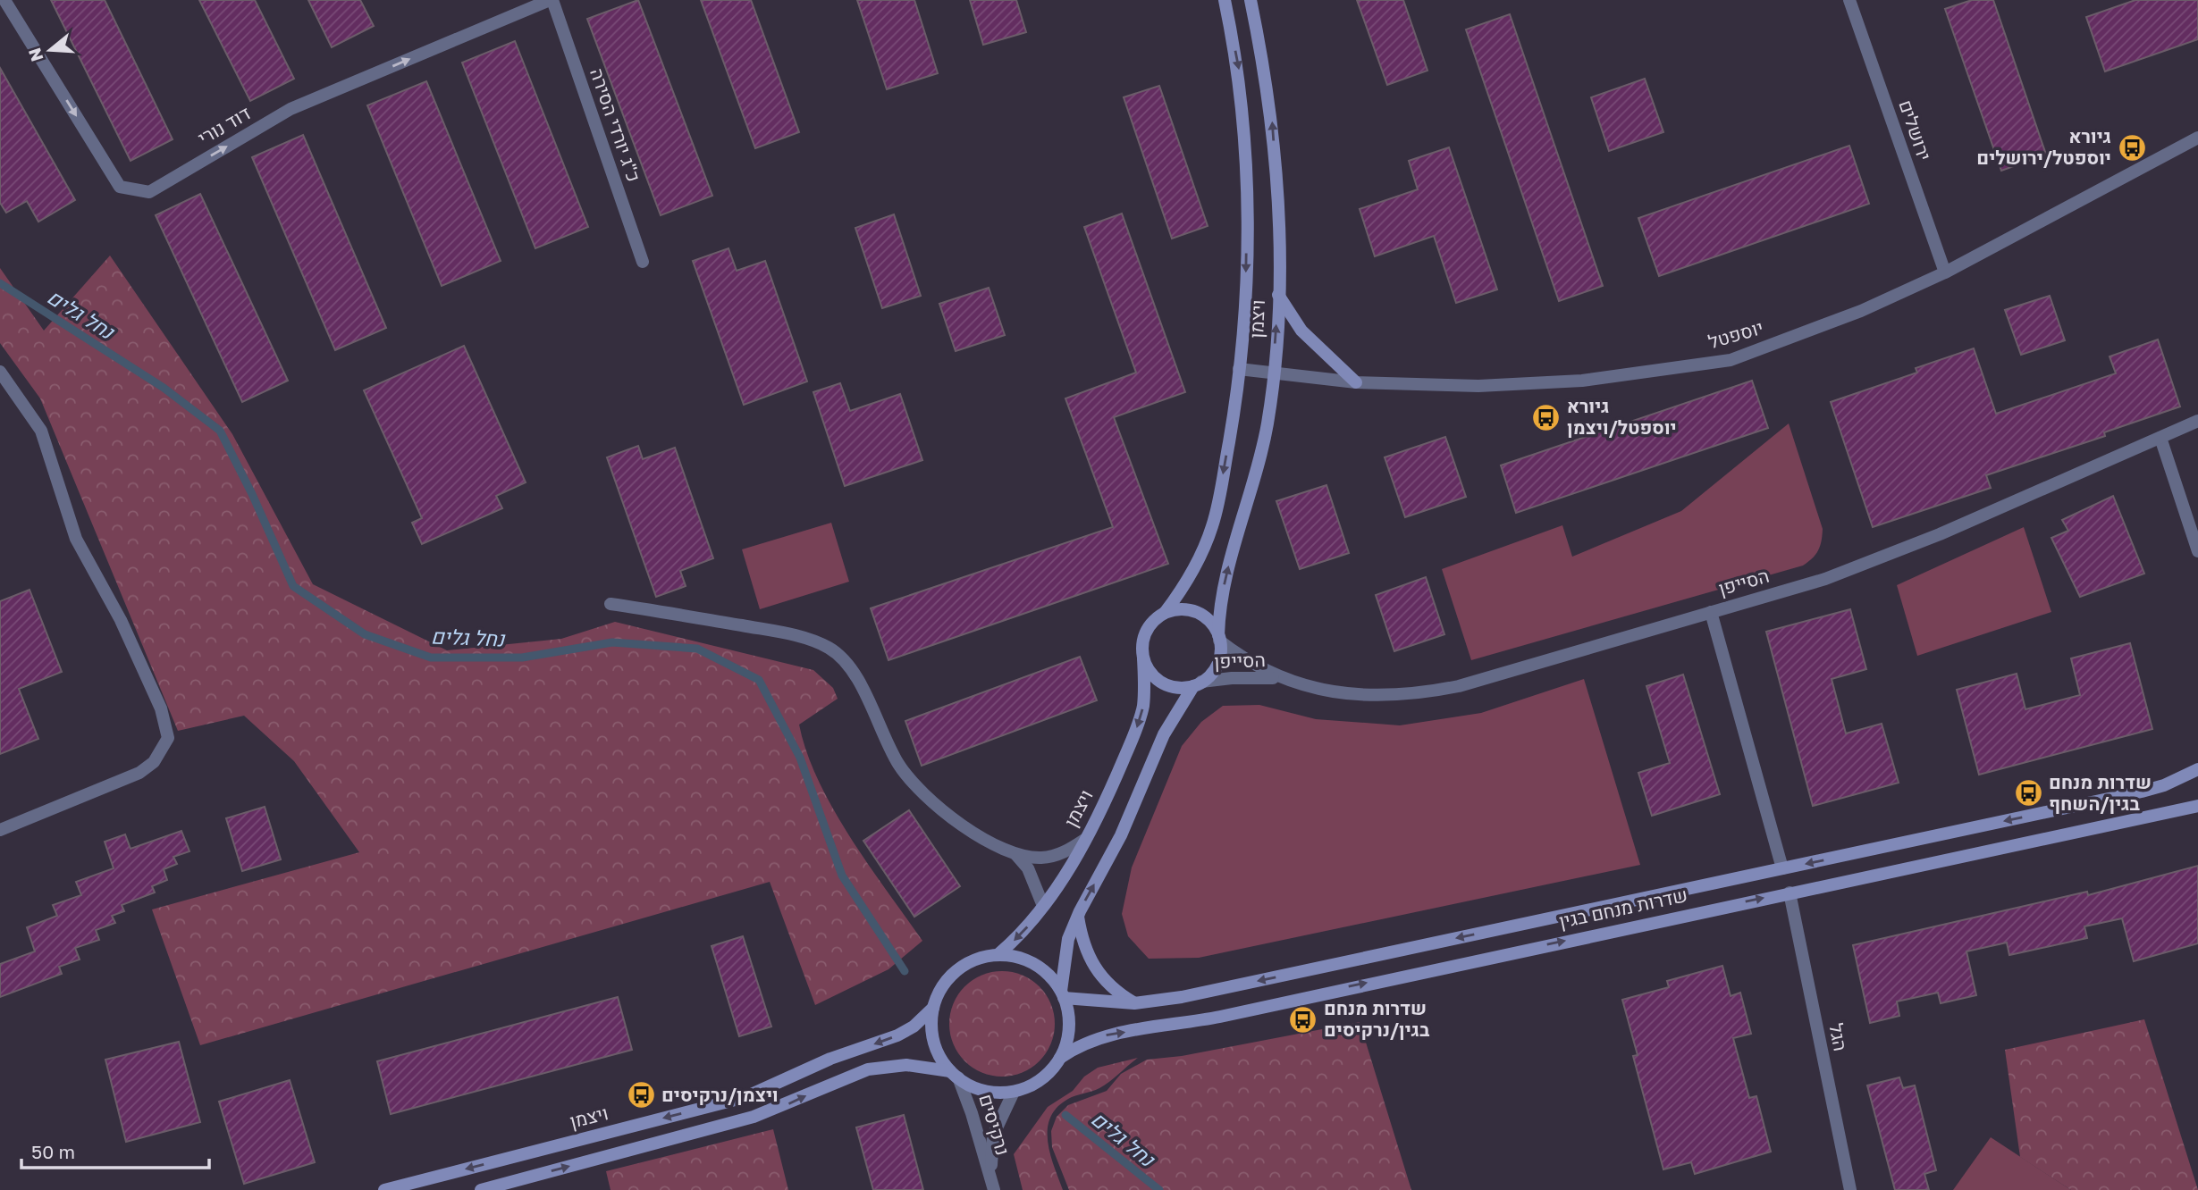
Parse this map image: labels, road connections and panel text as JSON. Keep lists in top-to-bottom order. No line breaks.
{"streets":{"street":["כ\"ג יורדי הסירה","דוד נורי","ירושלים","ויצמן","יוספטל","הסייפן","שדרות מנחם בגין","הגל","נרקיסים"]},"crossings":[["כ\"ג יורדי הסירה","דוד נורי"],["ירושלים","יוספטל"],["ויצמן","יוספטל"],["ויצמן","הסייפן"],["ויצמן","שדרות מנחם בגין"],["ויצמן","נרקיסים"],["שדרות מנחם בגין","הגל"],["שדרות מנחם בגין","נרקיסים"]],"water":["נחל גלים"],"places":{"bus stop":["גיורא יוספטל/ירושלים","גיורא יוספטל/ויצמן","שדרות מנחם בגין/השחף","שדרות מנחם בגין/נרקיסים","ויצמן/נרקיסים"]},"scale_bar":"50 m","north":"left"}
